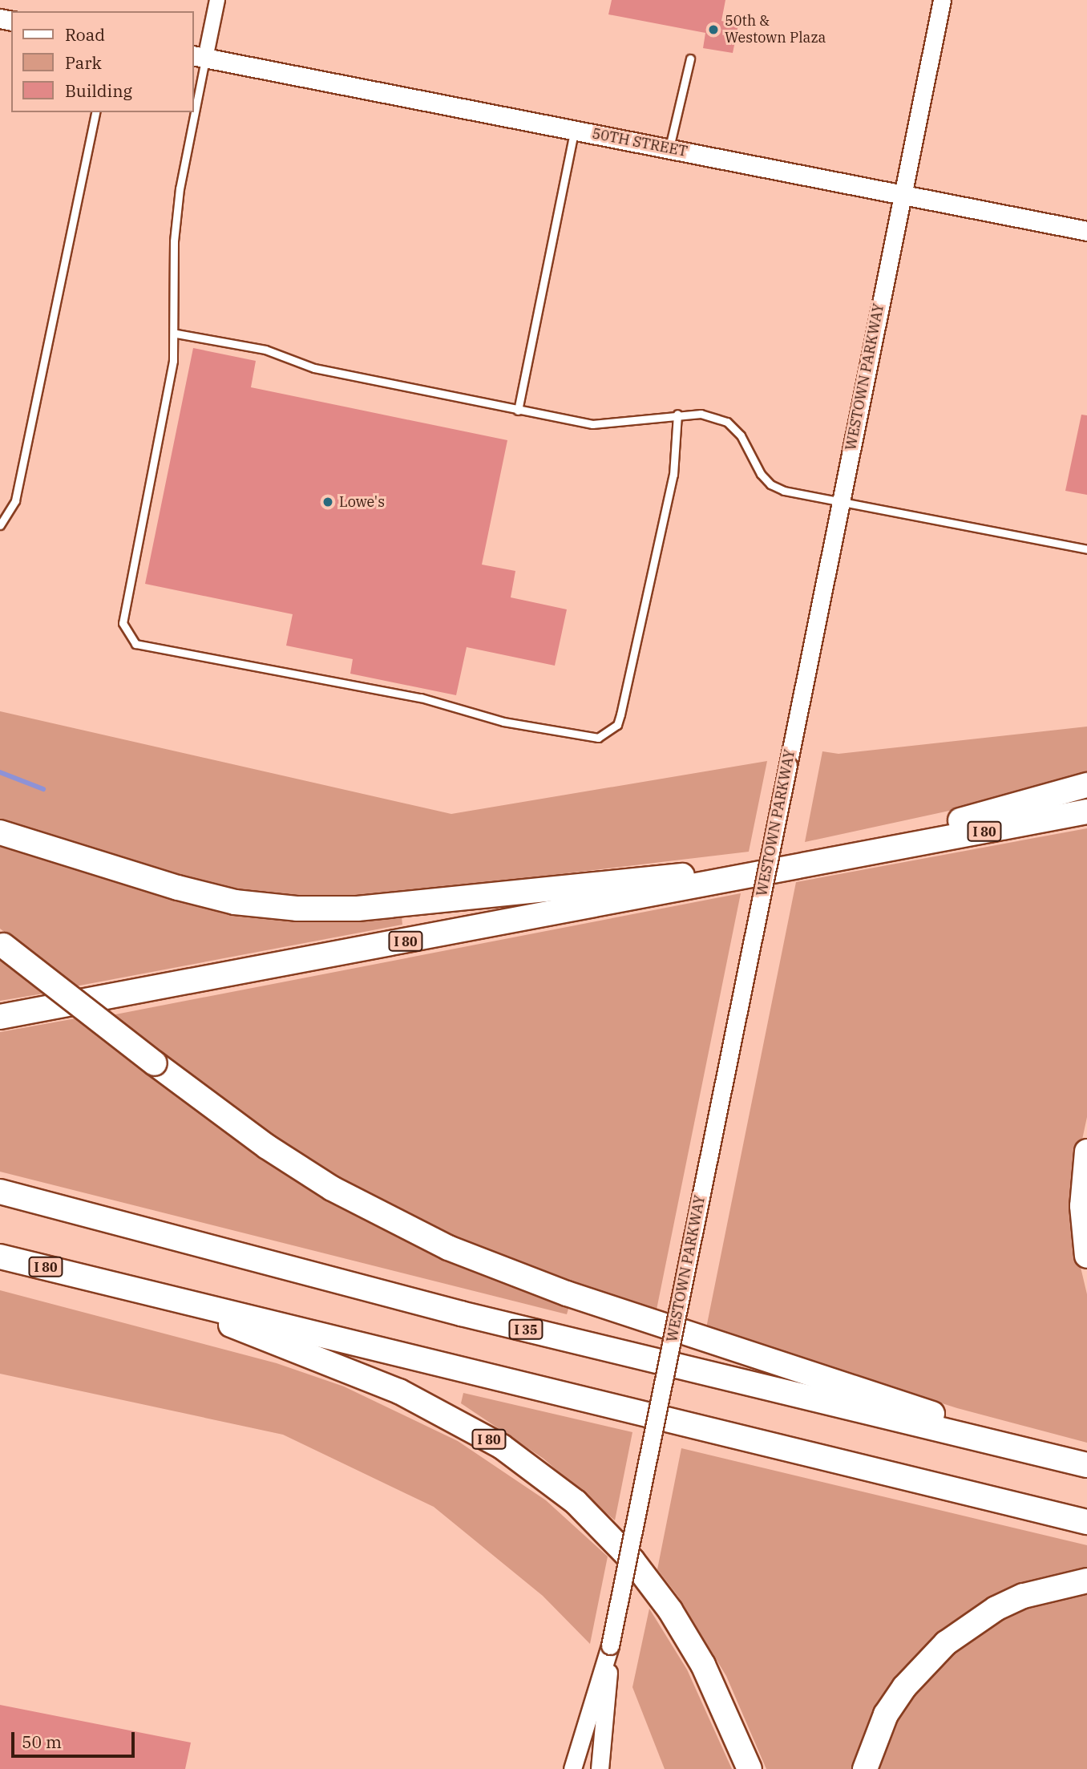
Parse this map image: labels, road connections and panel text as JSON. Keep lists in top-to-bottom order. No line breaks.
{"streets":{"highway":["I 80","I 35"],"main road":["50TH STREET"],"street":["WESTOWN PARKWAY"]},"crossings":[["50TH STREET","WESTOWN PARKWAY"]],"places":["50th & Westown Plaza","Lowe's"],"legend":["Road","Park","Building"],"scale_bar":"50 m"}
